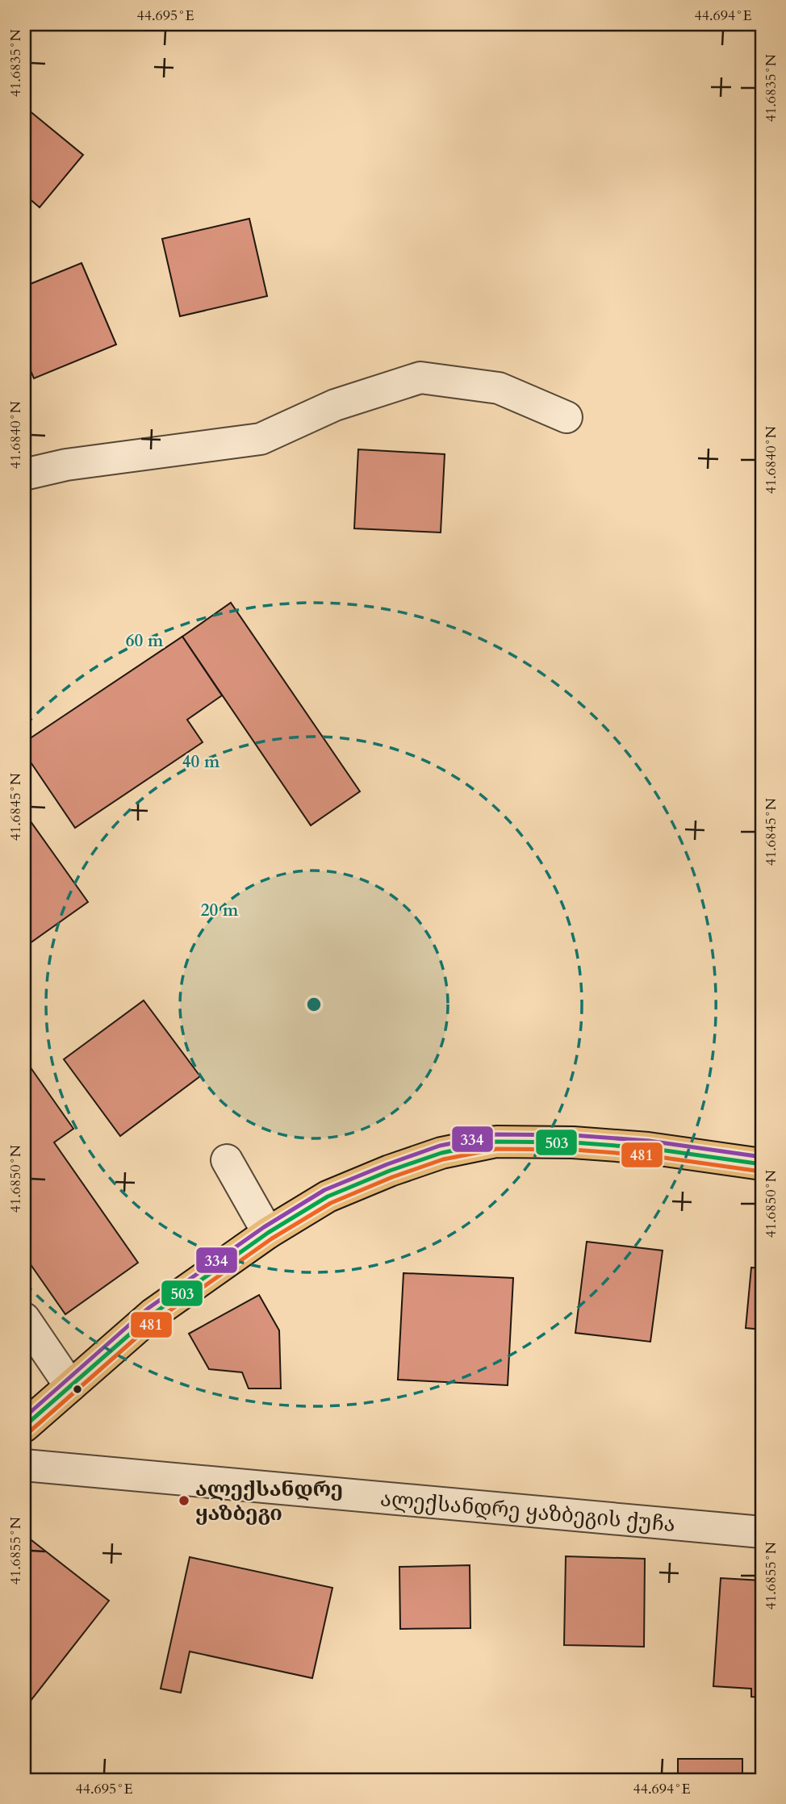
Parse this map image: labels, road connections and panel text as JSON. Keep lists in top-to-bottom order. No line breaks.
{"streets":{"street":["ალექსანდრე ყაზბეგის ქუჩა"]},"places":["ალექსანდრე ყაზბეგი"],"lines":["transit line 334","transit line 503","transit line 481"],"coordinates":["44.695°E","44.694°E","41.6835°N","41.6840°N","41.6845°N","41.6850°N","41.6855°N"],"rings":["60 m","40 m","20 m"]}
